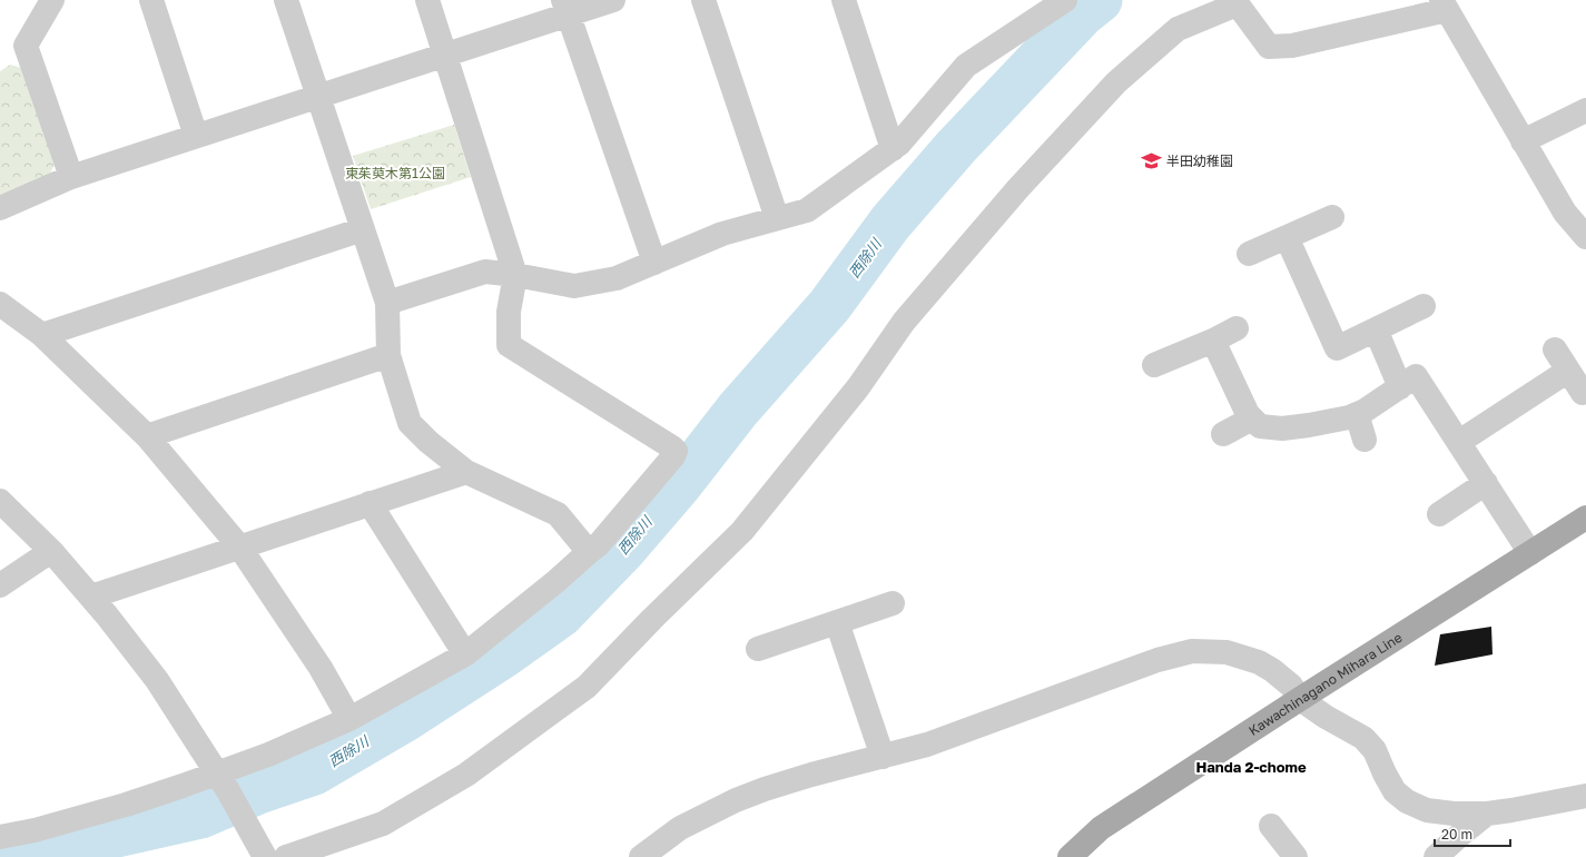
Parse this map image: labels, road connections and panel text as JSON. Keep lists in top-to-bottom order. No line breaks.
{"streets":{"main road":["Kawachinagano Mihara Line"]},"districts":["Handa 2-chome"],"water":["西除川"],"parks":["東茱萸木第1公園"],"places":{"school or university":["半田幼稚園"]},"scale_bar":"20 m"}
